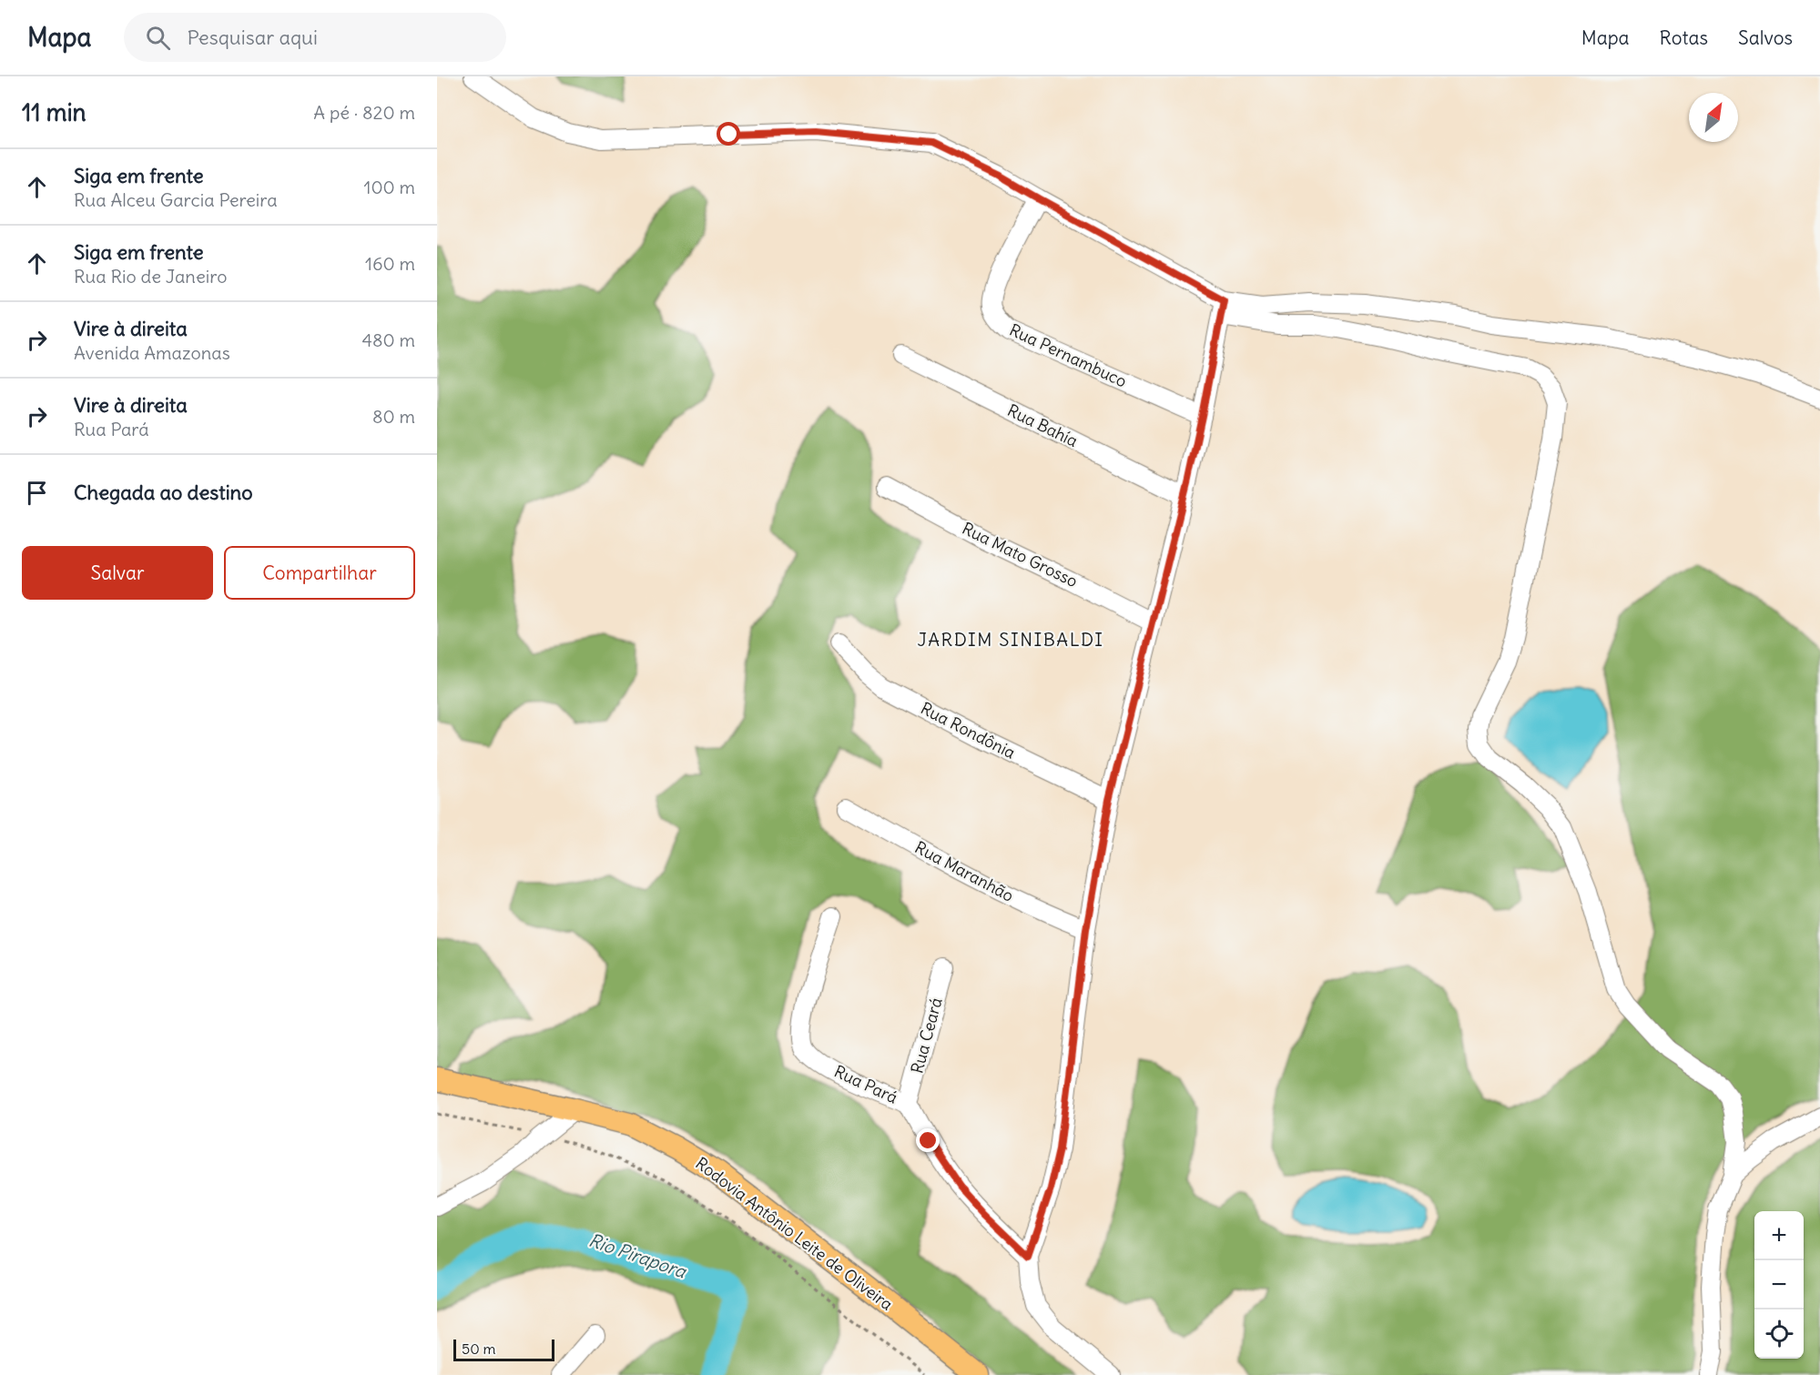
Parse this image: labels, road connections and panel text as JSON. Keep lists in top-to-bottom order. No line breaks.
{"streets":{"main road":["Rodovia Antônio Leite de Oliveira"],"street":["Rua Pernambuco","Rua Bahía","Rua Mato Grosso","Rua Rondônia","Rua Maranhão","Rua Ceará","Rua Pará"]},"crossings":[["Rua Ceará","Rua Pará"]],"districts":["JARDIM SINIBALDI"],"water":["Rio Pirapora"],"scale_bar":"50 m","north":"top right","page":{"header":"Mapa","search":"Pesquisar aqui","nav":["Mapa","Rotas","Salvos"],"heading":["11 min","A pé · 820 m"],"list":[["Siga em frente","Rua Alceu Garcia Pereira","100 m"],["Siga em frente","Rua Rio de Janeiro","160 m"],["Vire à direita","Avenida Amazonas","480 m"],["Vire à direita","Rua Pará","80 m"],"Chegada ao destino"],"buttons":["Salvar","Compartilhar"],"map_buttons":["+","−"],"scale":"50 m"}}
